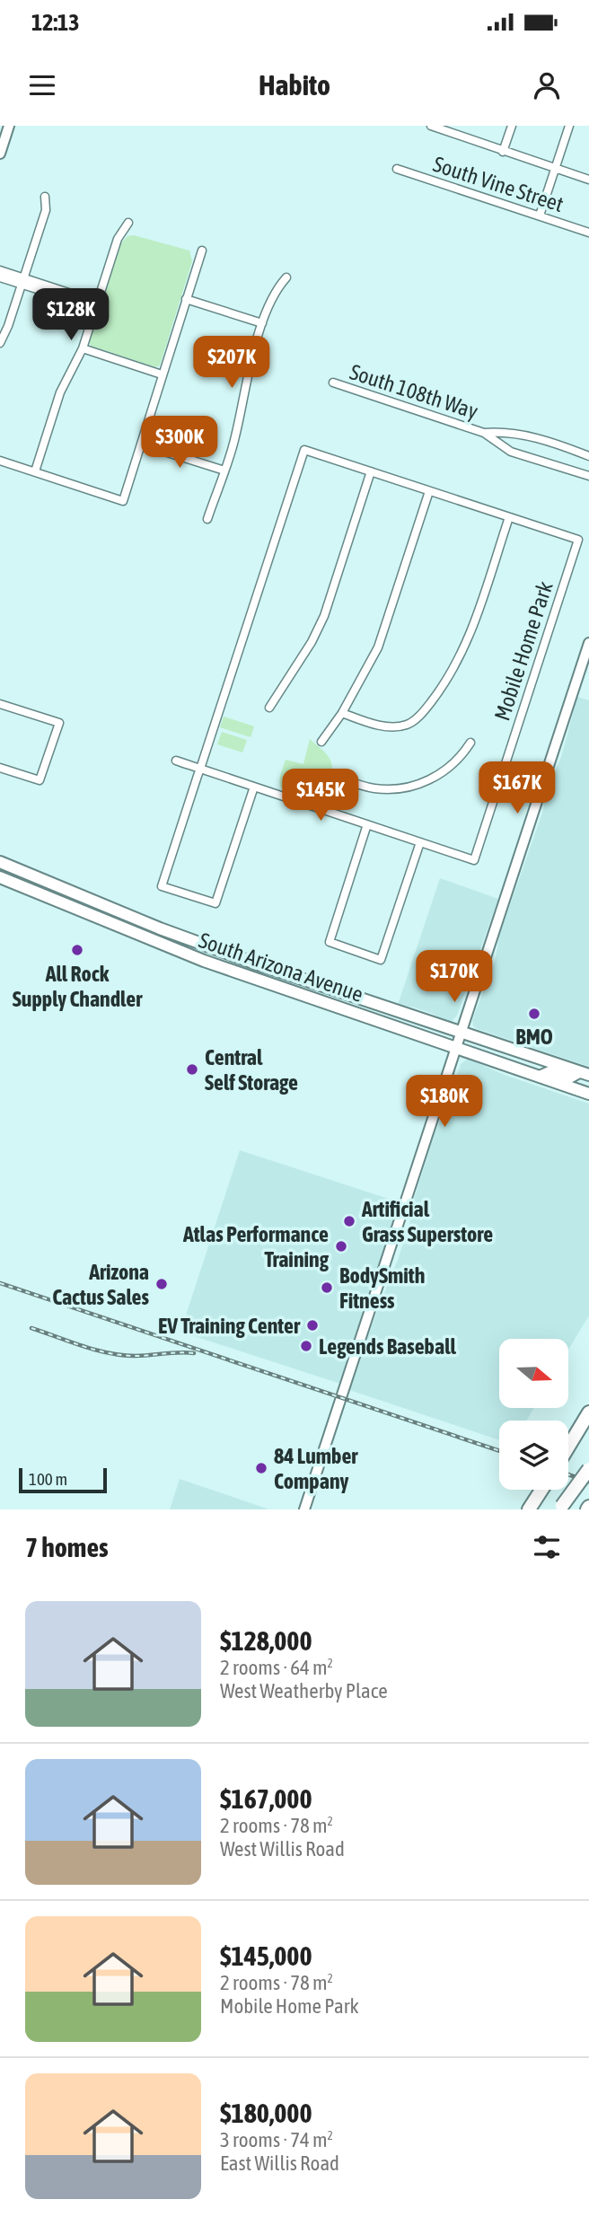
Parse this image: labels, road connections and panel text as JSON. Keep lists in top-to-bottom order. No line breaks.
{"streets":{"main road":["South Arizona Avenue"],"street":["South Vine Street","South 108th Way","Mobile Home Park"]},"places":["All Rock Supply Chandler","BMO","Central Self Storage","Artificial Grass Superstore","Atlas Performance Training","Arizona Cactus Sales","BodySmith Fitness","EV Training Center","Legends Baseball","84 Lumber Company"],"scale_bar":"100 m","north":"right","page":{"status":"12:13","header":"Habito","price":["$128K","$207K","$300K","$167K","$145K","$170K","$180K"],"scale":"100 m","heading":"7 homes","list":[{"name":"$128,000","note":"2 rooms · 64 m² · West Weatherby Place"},{"name":"$167,000","note":"2 rooms · 78 m² · West Willis Road"},{"name":"$145,000","note":"2 rooms · 78 m² · Mobile Home Park"},{"name":"$180,000","note":"3 rooms · 74 m² · East Willis Road"}]}}
